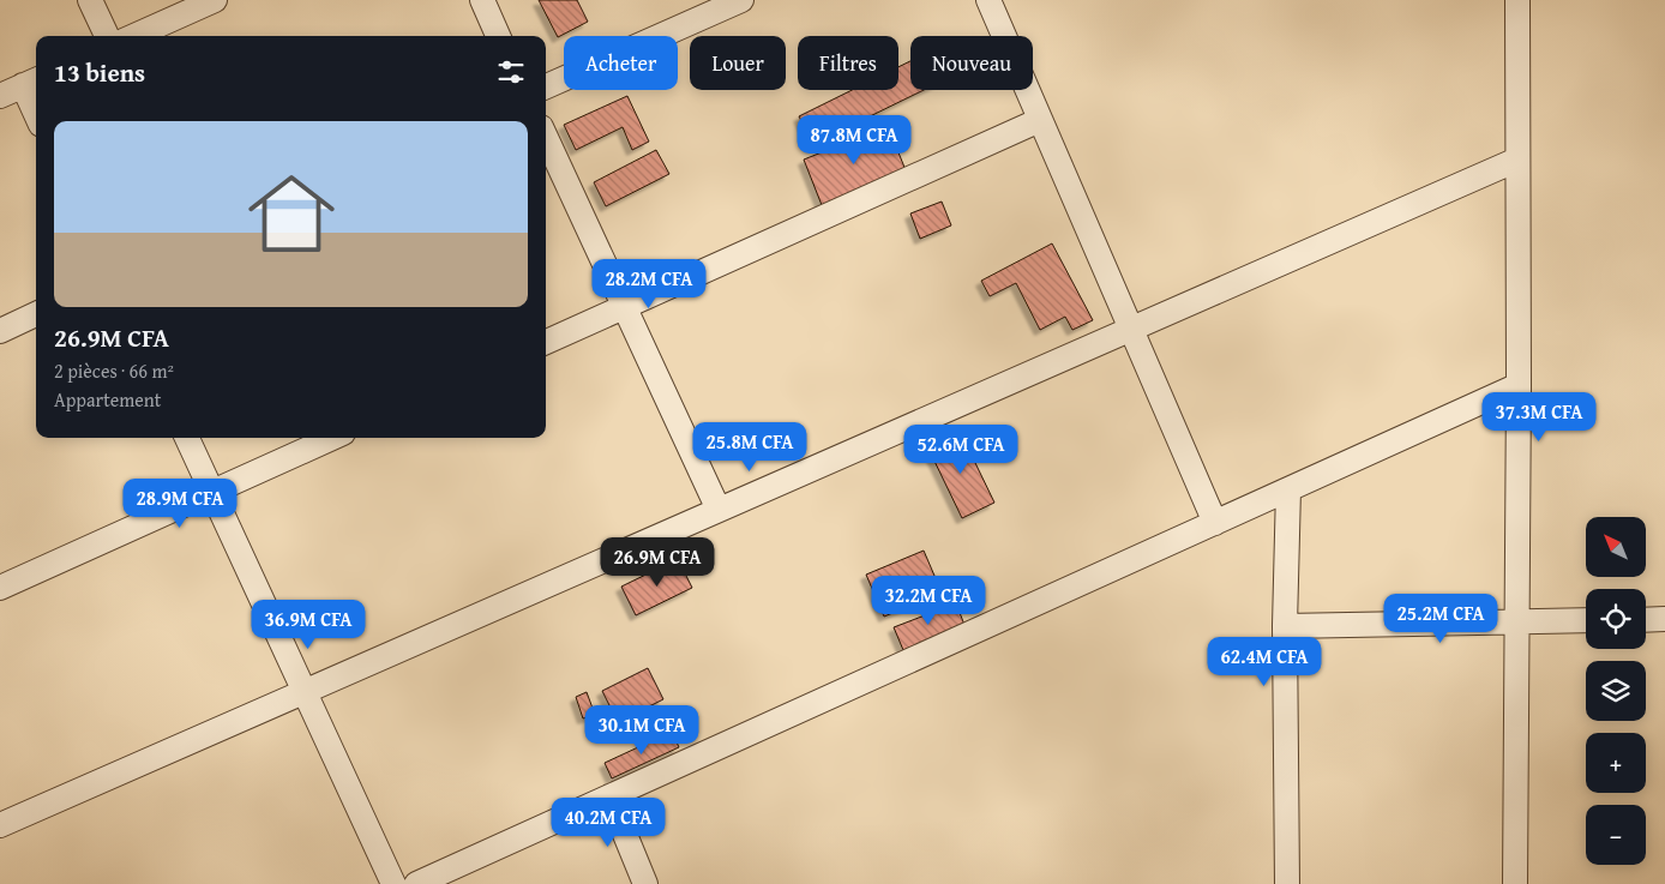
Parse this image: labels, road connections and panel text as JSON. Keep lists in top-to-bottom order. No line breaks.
{"north":"top left","page":{"chip":["Acheter","Louer","Filtres","Nouveau"],"heading":"13 biens","list":[{"name":"26.9M CFA","note":"2 pièces · 66 m² · Appartement"}],"price":["87.8M CFA","28.2M CFA","37.3M CFA","25.8M CFA","52.6M CFA","28.9M CFA","26.9M CFA","32.2M CFA","25.2M CFA","36.9M CFA","62.4M CFA","30.1M CFA","40.2M CFA"],"map_buttons":["+","−"]}}
